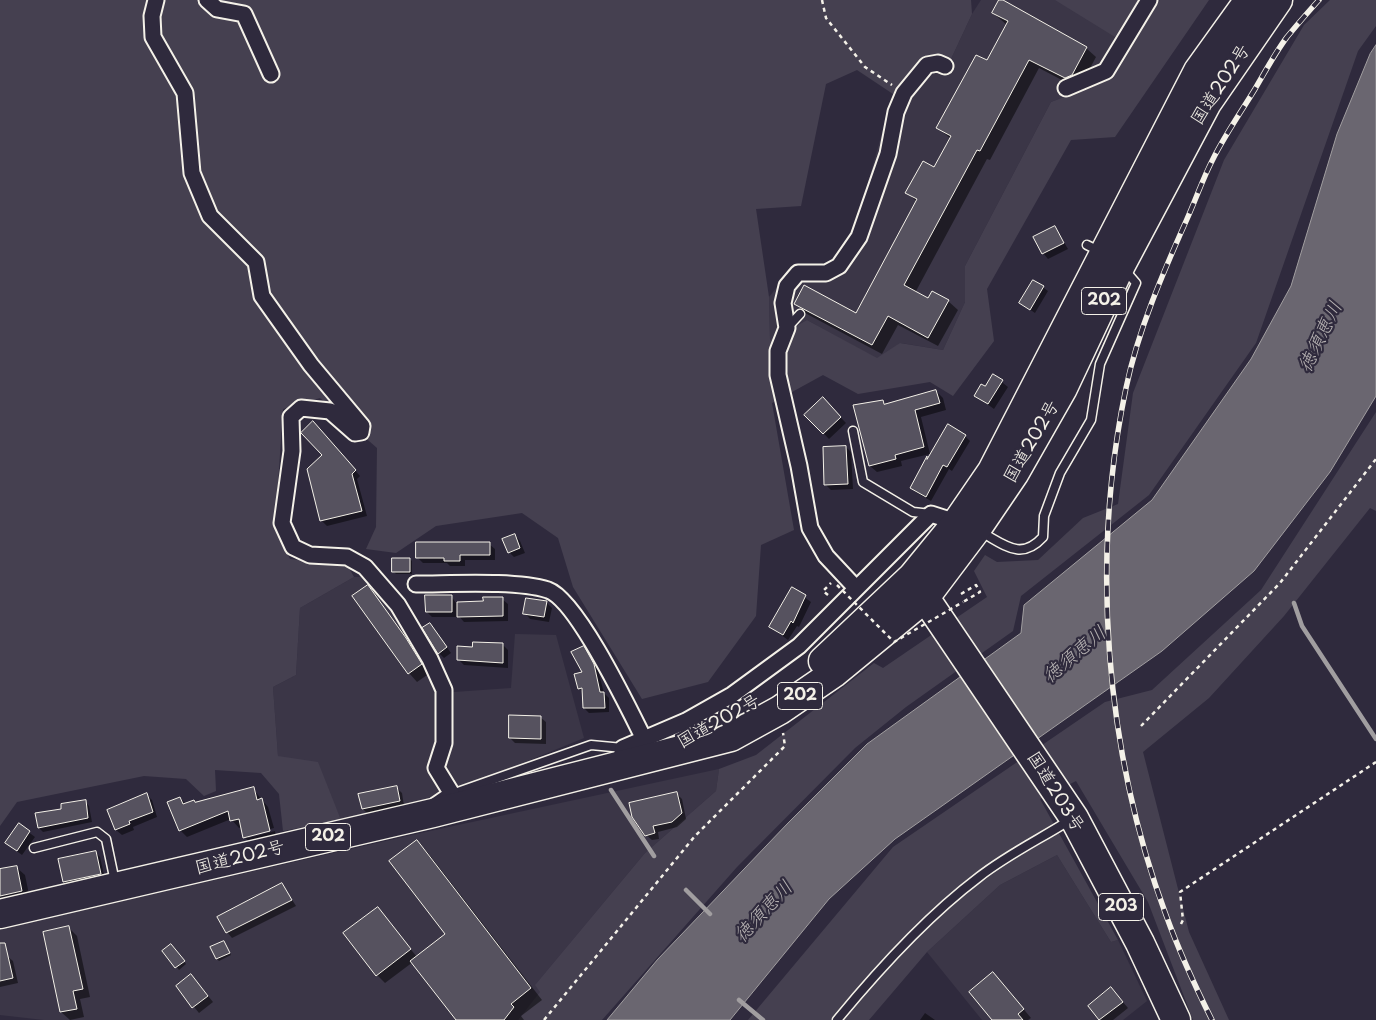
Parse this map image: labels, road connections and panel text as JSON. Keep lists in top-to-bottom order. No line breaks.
{"streets":{"highway":["国道202号","202","国道203号","203"]},"crossings":[["国道202号","国道203号"]],"water":["徳須恵川"]}
